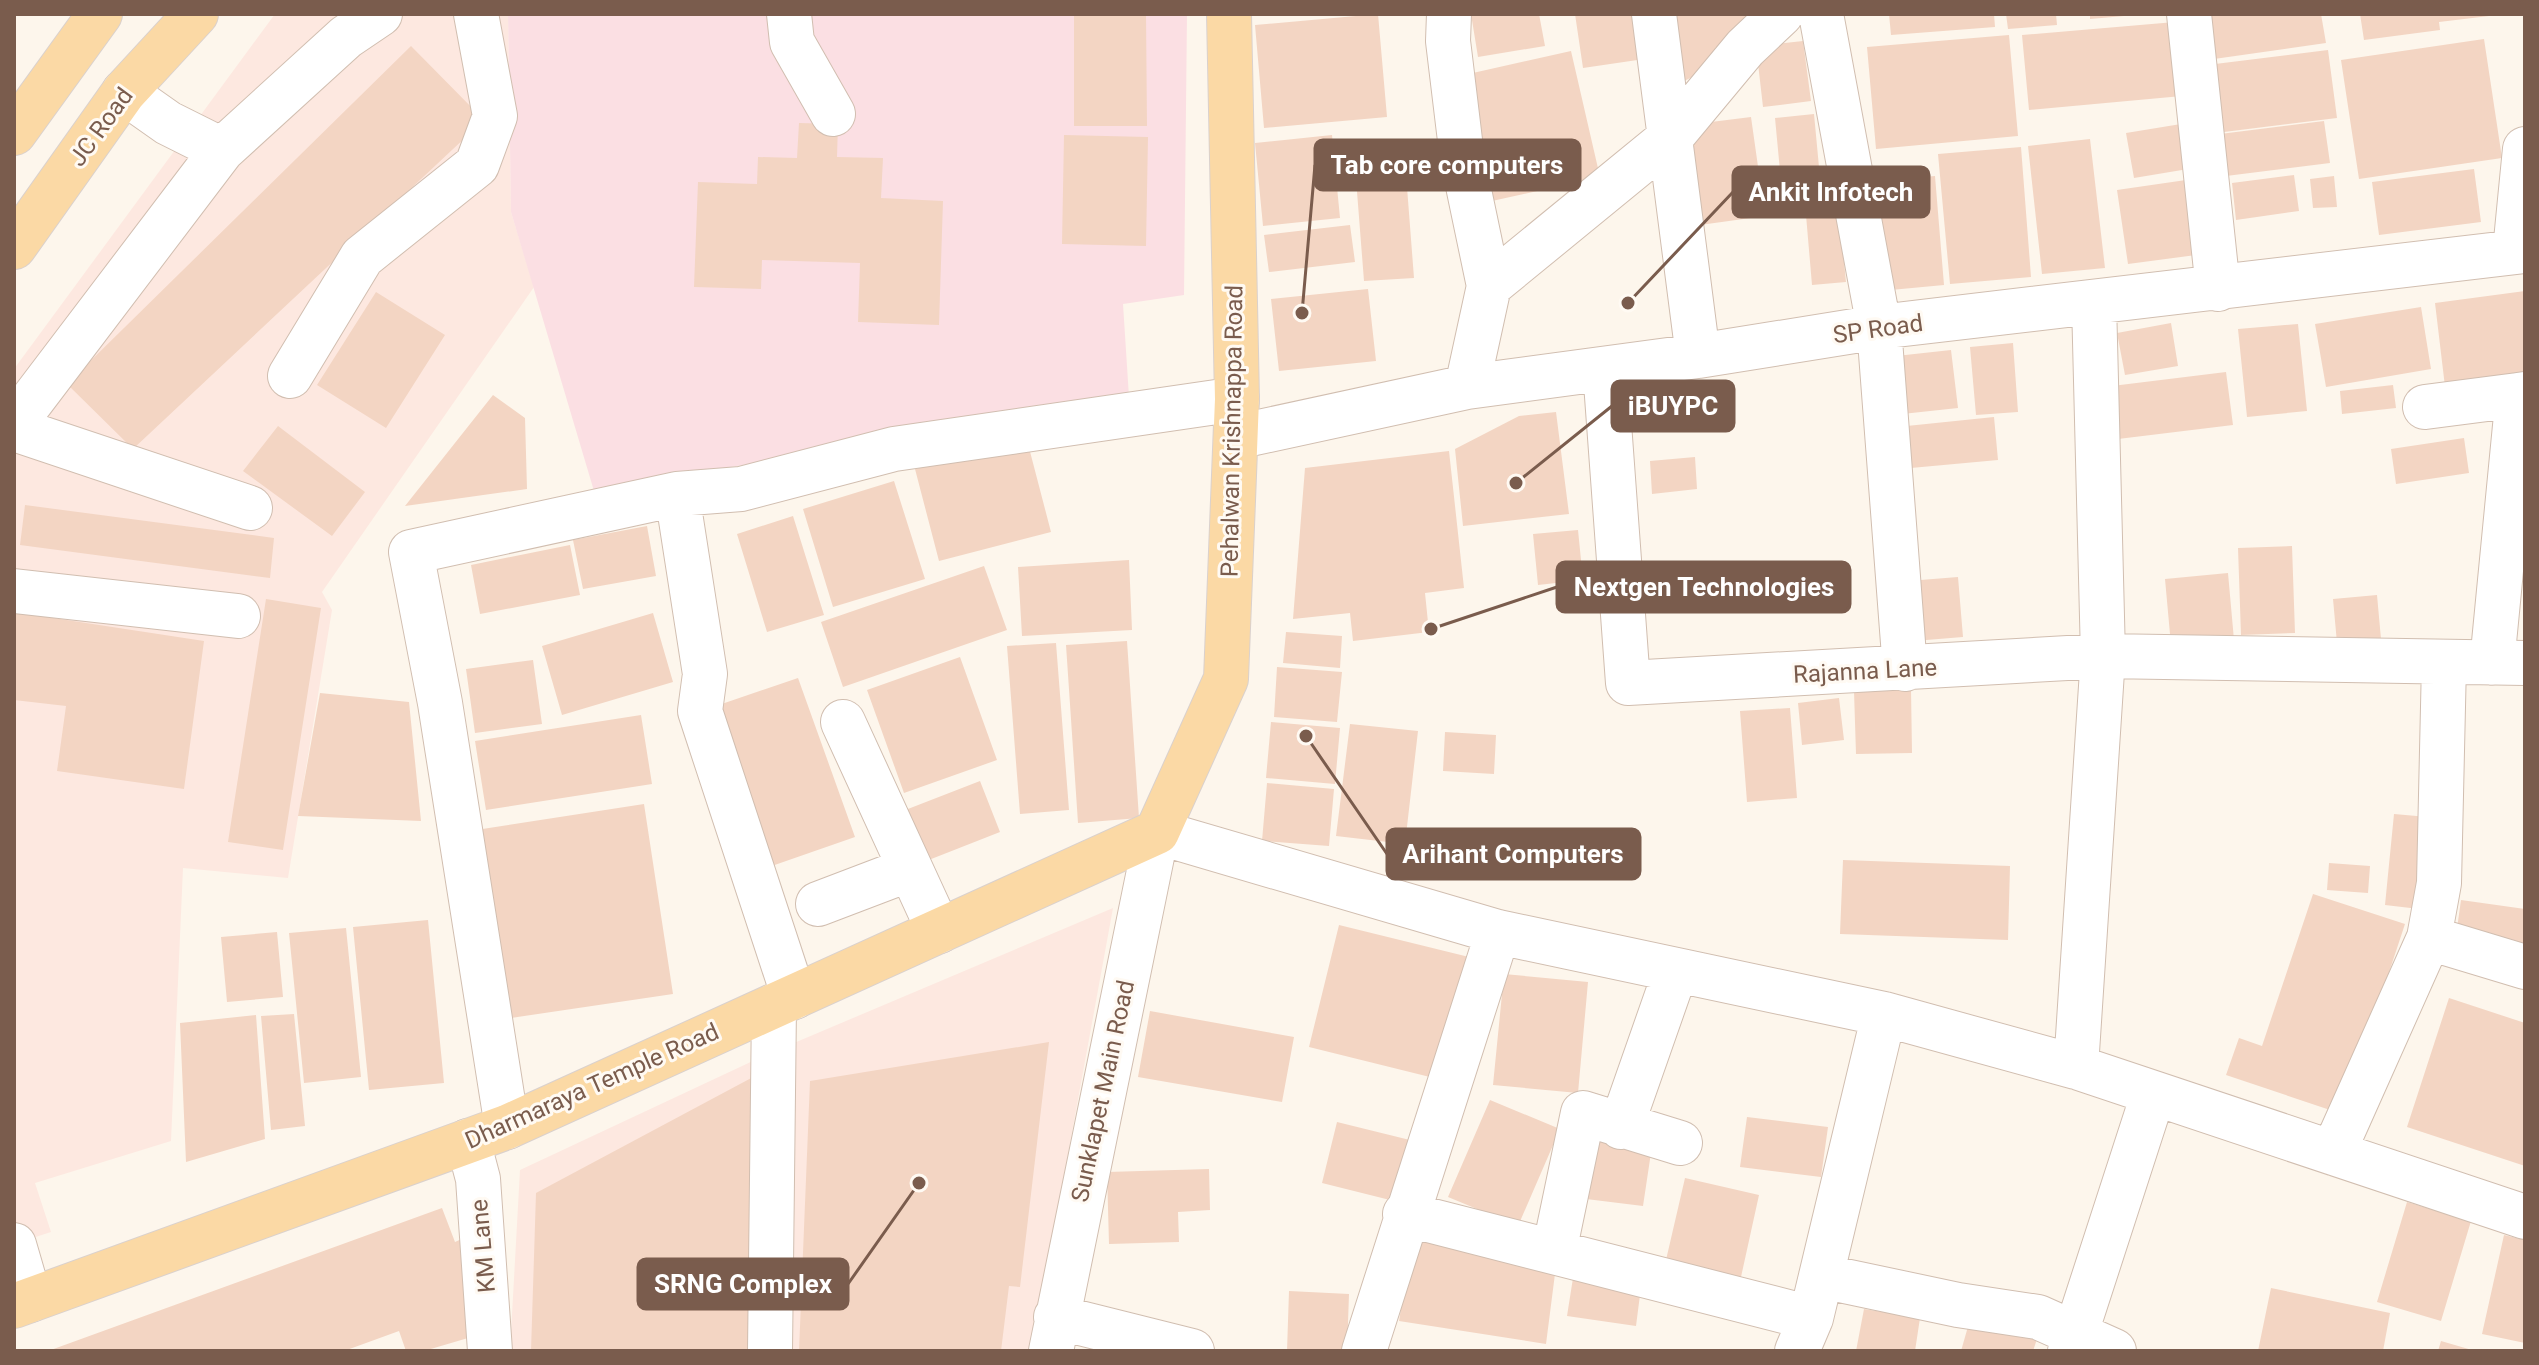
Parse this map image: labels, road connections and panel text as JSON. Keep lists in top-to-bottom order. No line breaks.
{"streets":{"main road":["JC Road","Pehalwan Krishnappa Road","Dharmaraya Temple Road"],"street":["SP Road","Rajanna Lane","Sunklapet Main Road","KM Lane"]},"crossings":[["SP Road","Pehalwan Krishnappa Road"],["SP Road","Rajanna Lane"],["SP Road","KM Lane"],["Pehalwan Krishnappa Road","Dharmaraya Temple Road"],["Pehalwan Krishnappa Road","Sunklapet Main Road"],["Dharmaraya Temple Road","Sunklapet Main Road"],["Dharmaraya Temple Road","KM Lane"]],"places":["Ankit Infotech","Tab core computers","iBUYPC","Nextgen Technologies","Arihant Computers","SRNG Complex"]}
